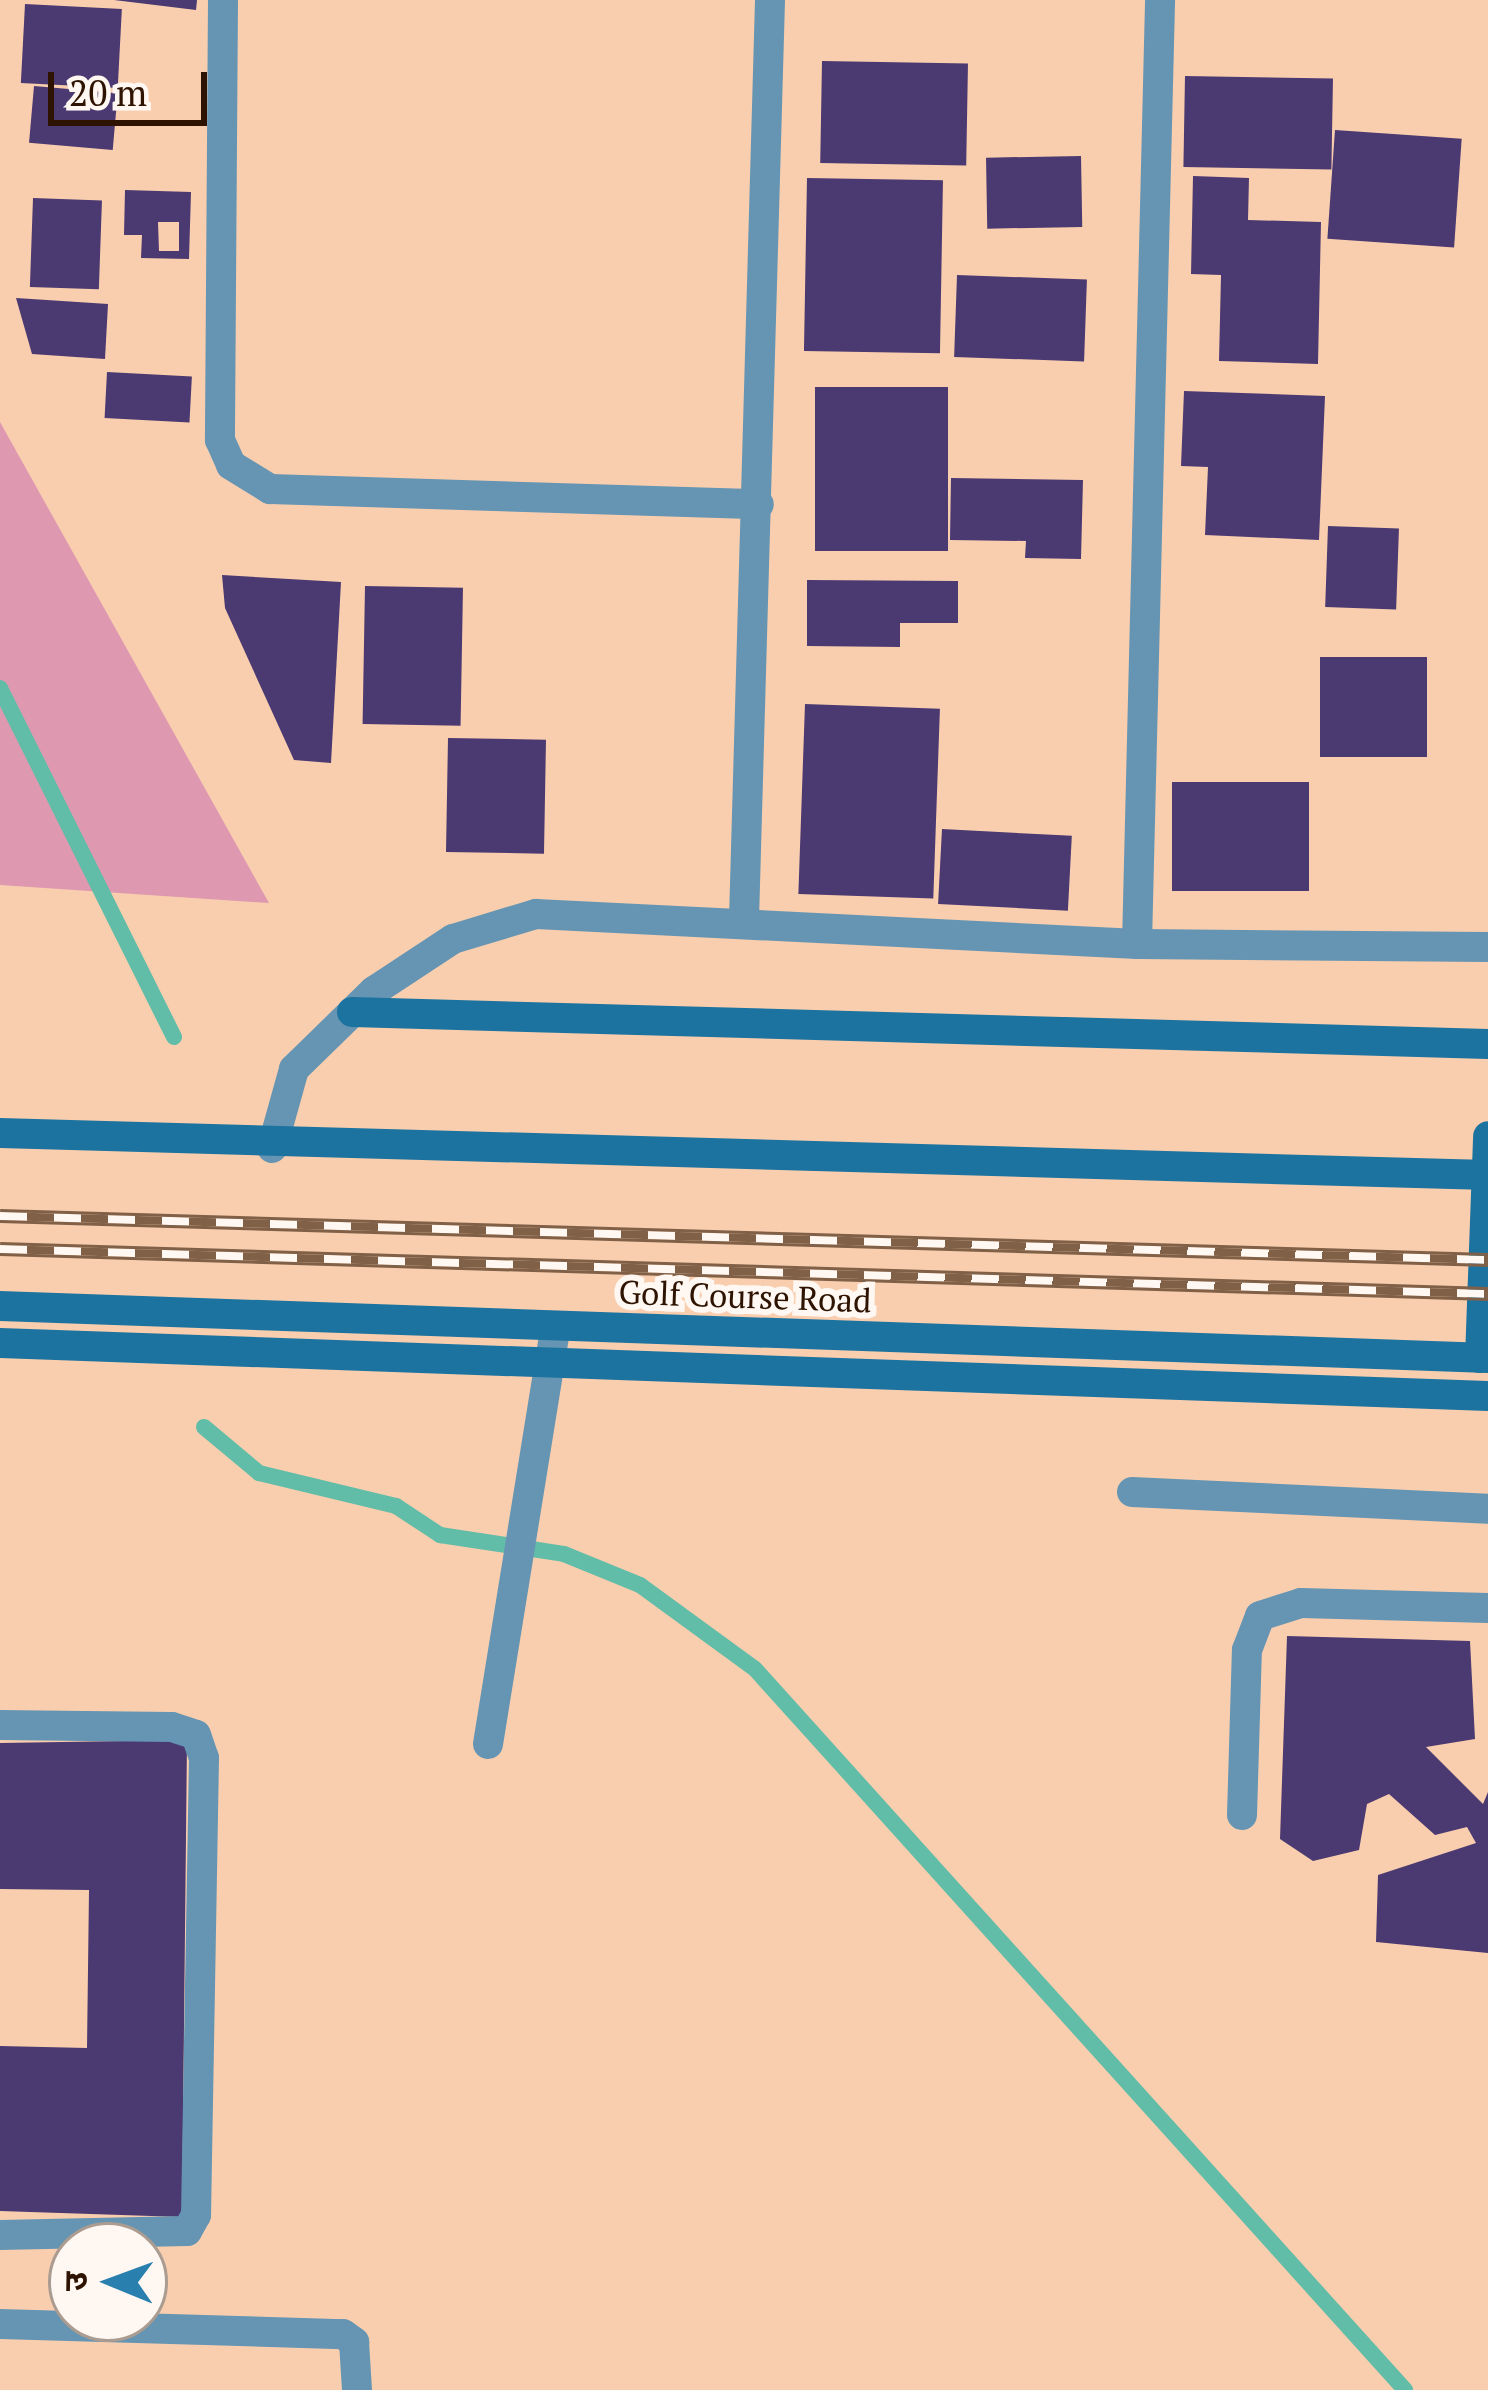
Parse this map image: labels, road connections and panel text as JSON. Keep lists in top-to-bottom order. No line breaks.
{"streets":{"main road":["Golf Course Road"]},"scale_bar":"20 m","north":"left"}
